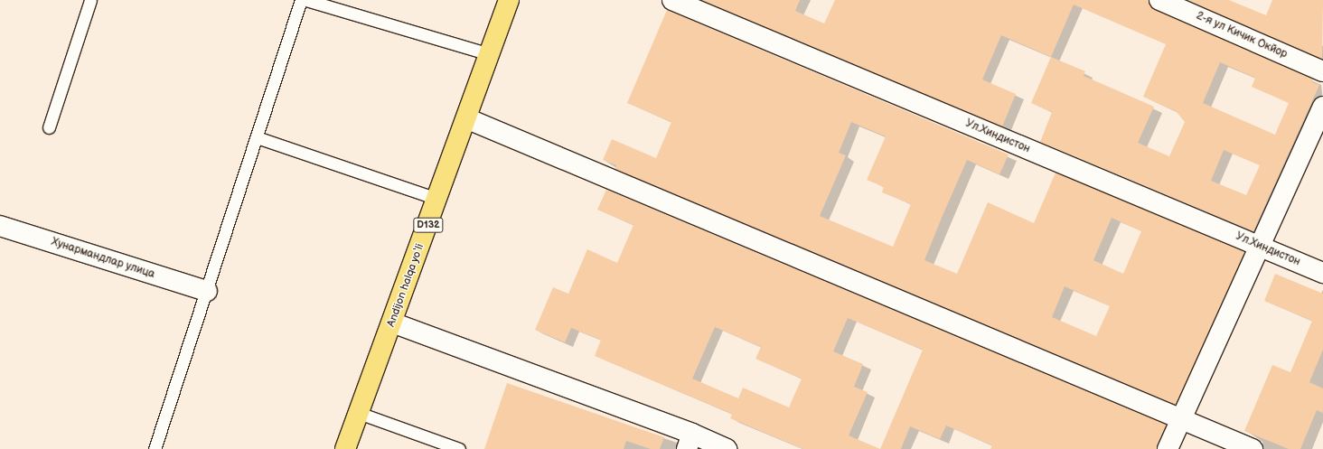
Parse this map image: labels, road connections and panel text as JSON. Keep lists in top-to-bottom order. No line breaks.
{"streets":{"highway":["D132","Andijon halqa yo‘li"],"street":["2-я ул Кичик Окйор","Ул.Хиндистон","Хунармандлар улица"]}}
